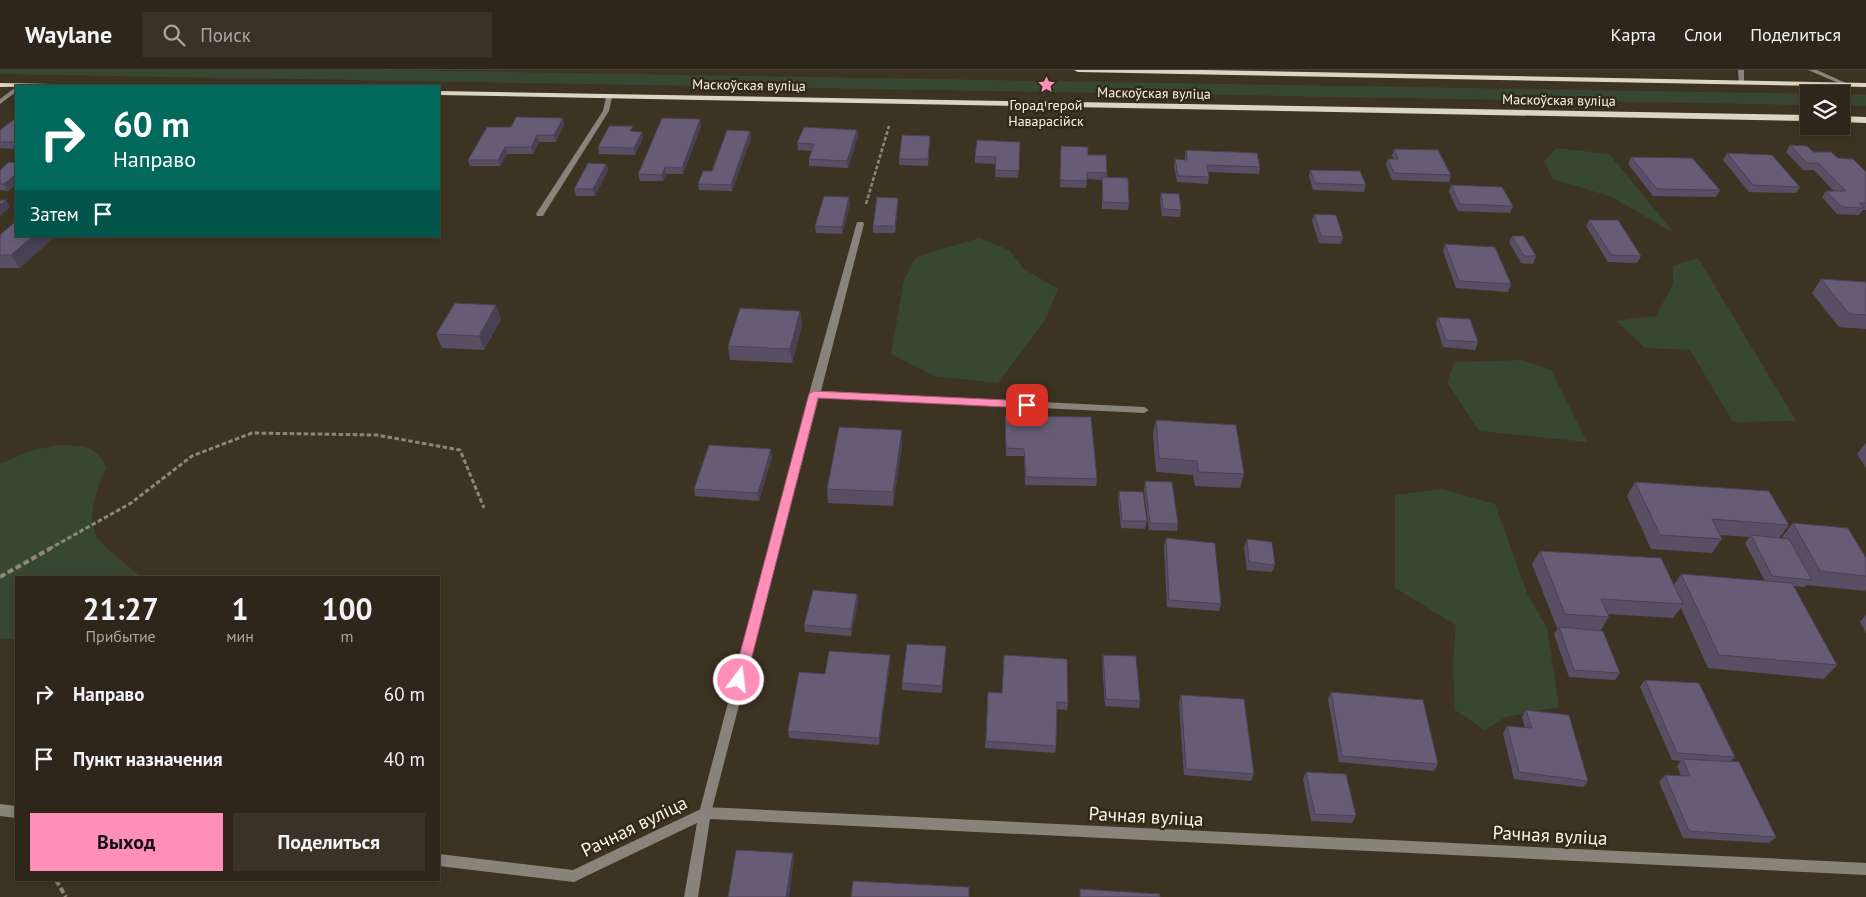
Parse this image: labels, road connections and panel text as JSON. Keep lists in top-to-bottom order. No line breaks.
{"streets":{"main road":["Маскоўская вуліца"],"street":["Рачная вуліца"]},"places":{"place":["Горад герой Наварасійск"]},"page":{"header":"Waylane","search":"Поиск","nav":["Карта","Слои","Поделиться"],"turn":["60 m","Направо"],"then":"Затем","eta":["21:27","Прибытие","1","мин","100","m"],"list":[{"name":"Направо","value":"60 m"},{"name":"Пункт назначения","value":"40 m"}],"buttons":["Выход","Поделиться"]}}
